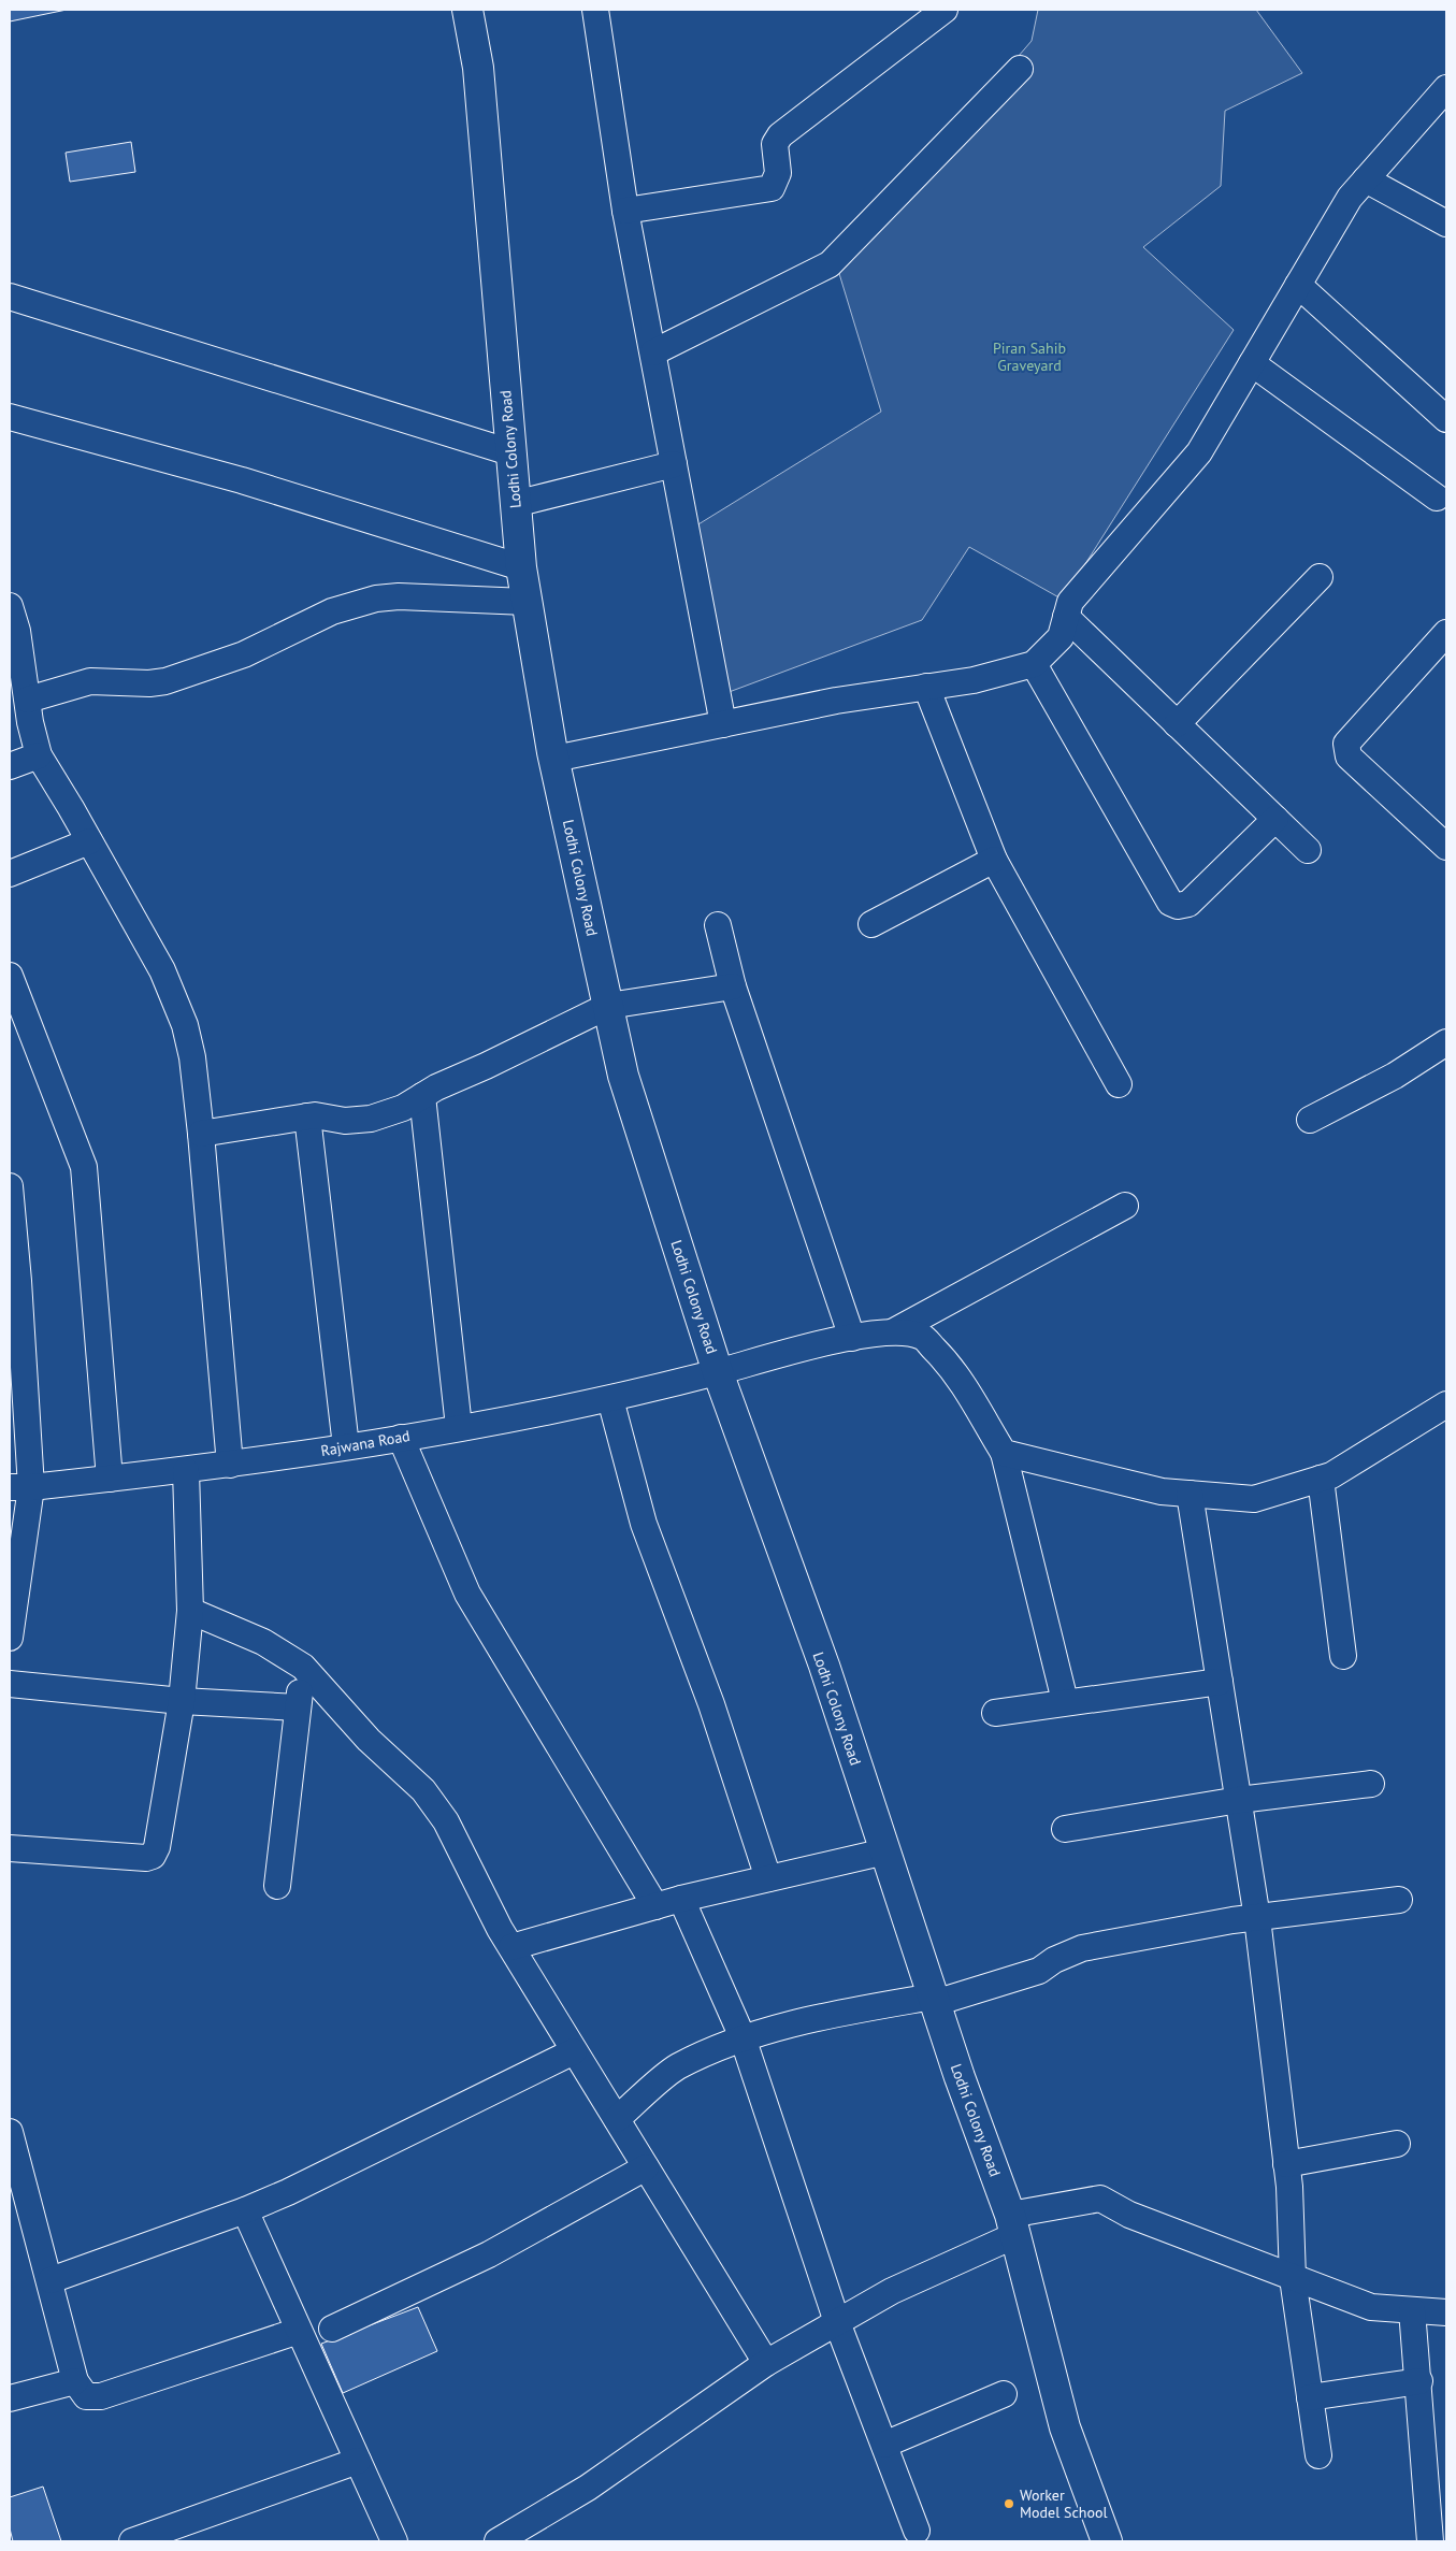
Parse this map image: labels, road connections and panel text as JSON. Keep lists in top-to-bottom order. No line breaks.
{"streets":{"main road":["Lodhi Colony Road"],"street":["Rajwana Road"]},"crossings":[["Lodhi Colony Road","Rajwana Road"]],"parks":["Piran Sahib Graveyard"],"places":["Worker Model School"]}
